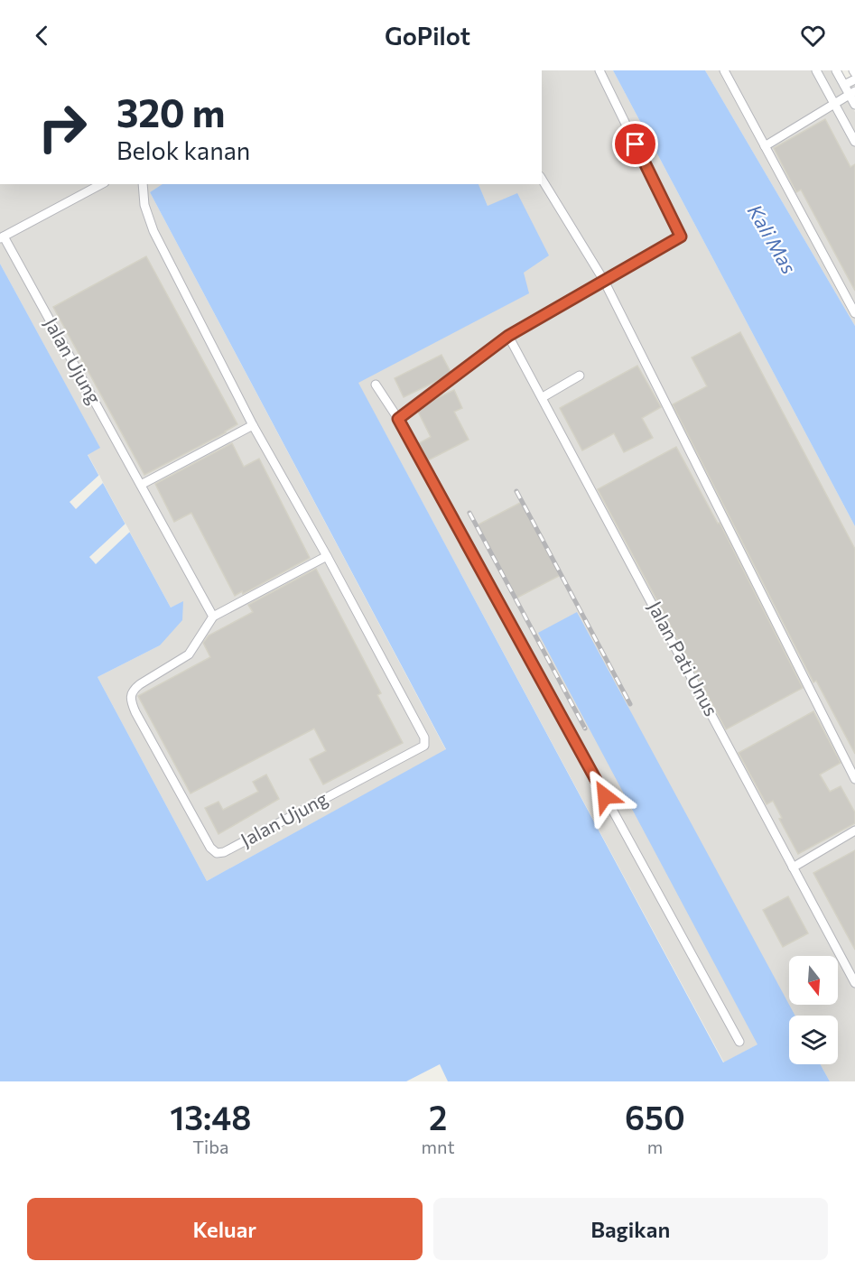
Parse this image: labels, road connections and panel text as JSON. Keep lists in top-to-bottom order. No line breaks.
{"streets":{"street":["Jalan Ujung","Jalan Pati Unus"]},"water":["Kali Mas"],"north":"bottom","page":{"header":"GoPilot","turn":["320 m","Belok kanan"],"eta":["13:48","Tiba","2","mnt","650","m"],"buttons":["Keluar","Bagikan"]}}
